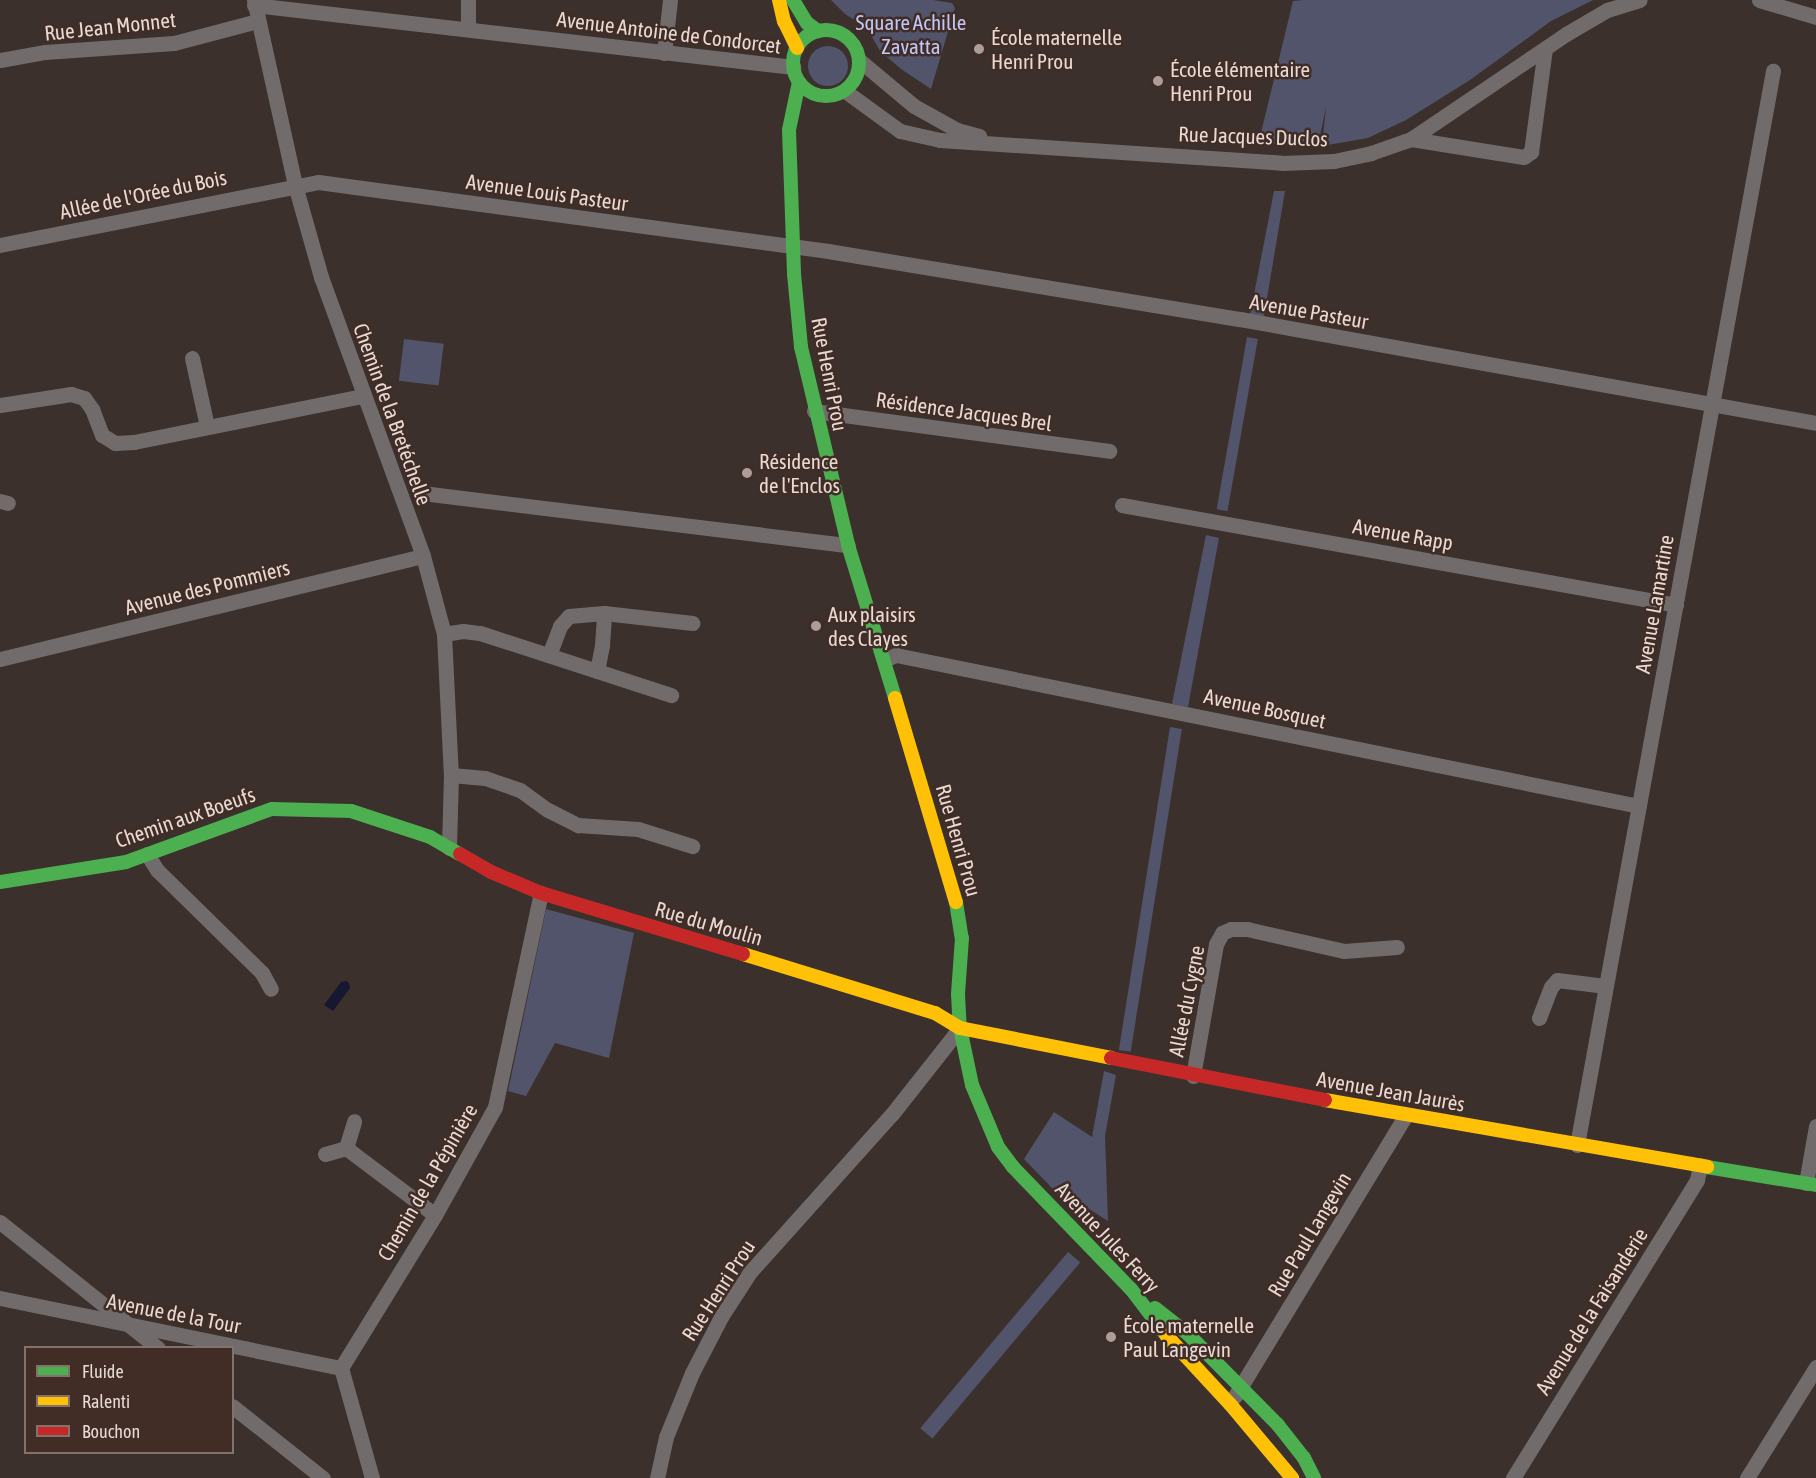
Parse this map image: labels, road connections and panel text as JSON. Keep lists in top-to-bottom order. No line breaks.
{"streets":{"street":["Rue Jean Monnet","Avenue Antoine de Condorcet","Rue Jacques Duclos","Avenue Louis Pasteur","Allée de l'Orée du Bois","Avenue Pasteur","Rue Henri Prou","Résidence Jacques Brel","Chemin de la Bretéchelle","Avenue Rapp","Avenue des Pommiers","Avenue Lamartine","Avenue Bosquet","Chemin aux Boeufs","Rue du Moulin","Allée du Cygne","Avenue Jean Jaurès","Chemin de la Pépinière","Rue Paul Langevin","Avenue Jules Ferry","Avenue de la Faisanderie","Avenue de la Tour"]},"crossings":[["Rue Jean Monnet","Avenue Antoine de Condorcet"],["Rue Jean Monnet","Chemin de la Bretéchelle"],["Avenue Antoine de Condorcet","Rue Jacques Duclos"],["Avenue Antoine de Condorcet","Rue Henri Prou"],["Avenue Antoine de Condorcet","Chemin de la Bretéchelle"],["Rue Jacques Duclos","Rue Henri Prou"],["Avenue Louis Pasteur","Allée de l'Orée du Bois"],["Avenue Louis Pasteur","Avenue Pasteur"],["Avenue Louis Pasteur","Rue Henri Prou"],["Avenue Louis Pasteur","Chemin de la Bretéchelle"],["Allée de l'Orée du Bois","Chemin de la Bretéchelle"],["Avenue Pasteur","Rue Henri Prou"],["Avenue Pasteur","Avenue Lamartine"],["Rue Henri Prou","Résidence Jacques Brel"],["Rue Henri Prou","Avenue Bosquet"],["Rue Henri Prou","Rue du Moulin"],["Rue Henri Prou","Avenue Jean Jaurès"],["Rue Henri Prou","Avenue Jules Ferry"],["Chemin de la Bretéchelle","Avenue des Pommiers"],["Chemin de la Bretéchelle","Chemin aux Boeufs"],["Chemin de la Bretéchelle","Rue du Moulin"],["Avenue Rapp","Avenue Lamartine"],["Avenue Lamartine","Avenue Bosquet"],["Avenue Lamartine","Avenue Jean Jaurès"],["Chemin aux Boeufs","Rue du Moulin"],["Rue du Moulin","Avenue Jean Jaurès"],["Rue du Moulin","Chemin de la Pépinière"],["Rue du Moulin","Avenue Jules Ferry"],["Allée du Cygne","Avenue Jean Jaurès"],["Avenue Jean Jaurès","Rue Paul Langevin"],["Avenue Jean Jaurès","Avenue Jules Ferry"],["Avenue Jean Jaurès","Avenue de la Faisanderie"],["Chemin de la Pépinière","Avenue de la Tour"],["Rue Paul Langevin","Avenue Jules Ferry"]],"parks":["Square Achille Zavatta"],"places":["École maternelle Henri Prou","École élémentaire Henri Prou","Résidence de l'Enclos","Aux plaisirs des Clayes","École maternelle Paul Langevin"],"legend":["Fluide","Ralenti","Bouchon"]}
